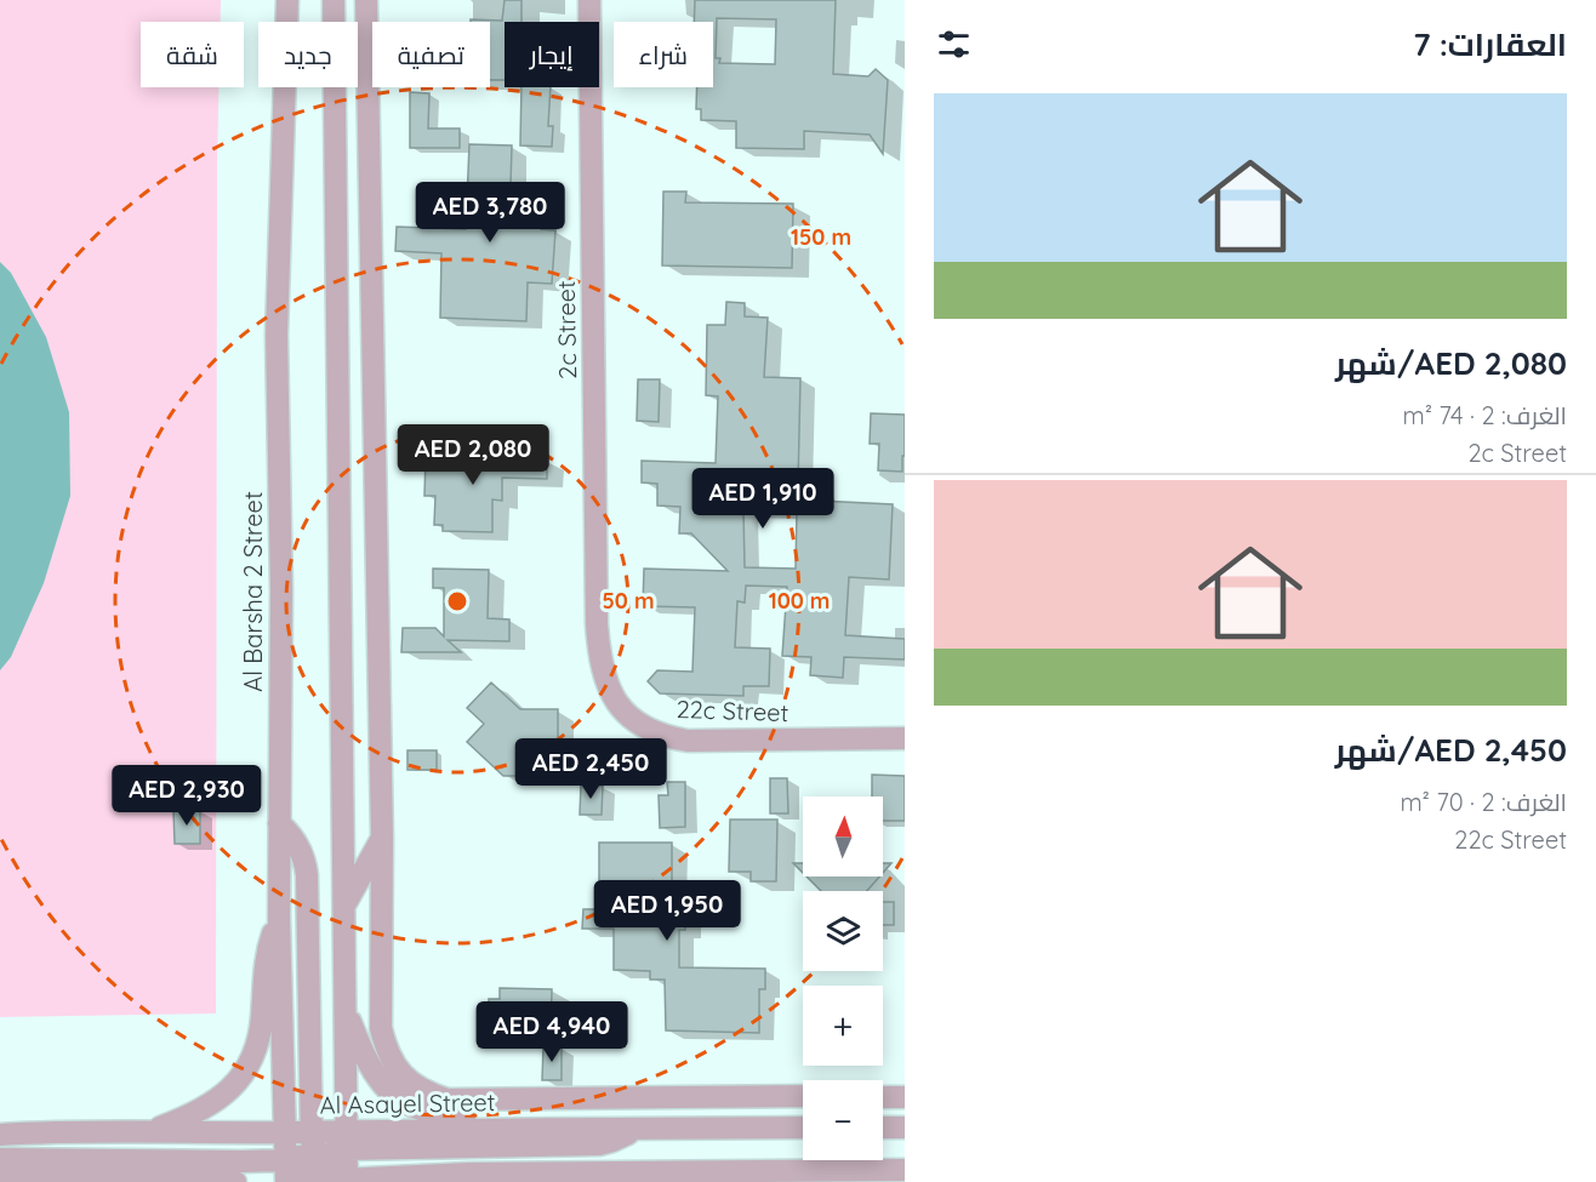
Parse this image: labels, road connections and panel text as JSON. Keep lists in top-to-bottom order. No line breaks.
{"streets":{"street":["2c Street","Al Barsha 2 Street","22c Street","Al Asayel Street"]},"crossings":[["2c Street","22c Street"],["Al Barsha 2 Street","Al Asayel Street"]],"north":"top","page":{"heading":"العقارات: 7","chip":["شراء","إيجار","تصفية","جديد","شقة"],"list":[{"name":"AED 2,080/شهر","note":"الغرف: 2 · 74 m² · 2c Street"},{"name":"AED 2,450/شهر","note":"الغرف: 2 · 70 m² · 22c Street"}],"price":["AED 3,780","AED 2,080","AED 1,910","AED 2,450","AED 2,930","AED 1,950","AED 4,940"],"map_buttons":["+","−"]},"rings":["150 m","50 m","100 m"]}
